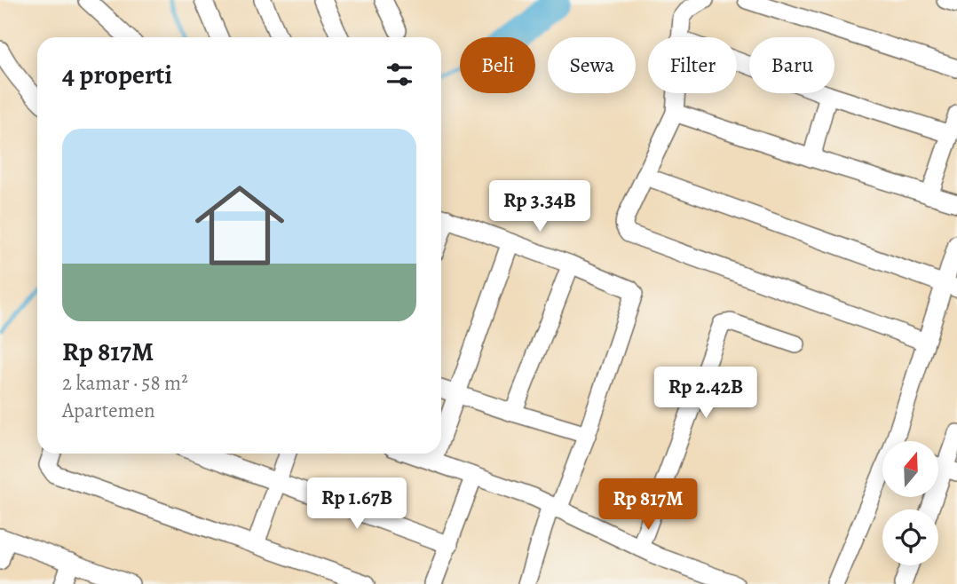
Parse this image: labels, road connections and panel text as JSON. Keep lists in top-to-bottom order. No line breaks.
{"north":"top","page":{"chip":["Beli","Sewa","Filter","Baru"],"heading":"4 properti","list":[{"name":"Rp 817M","note":"2 kamar · 58 m² · Apartemen"}],"price":["Rp 3.34B","Rp 2.42B","Rp 1.67B","Rp 817M"]}}
